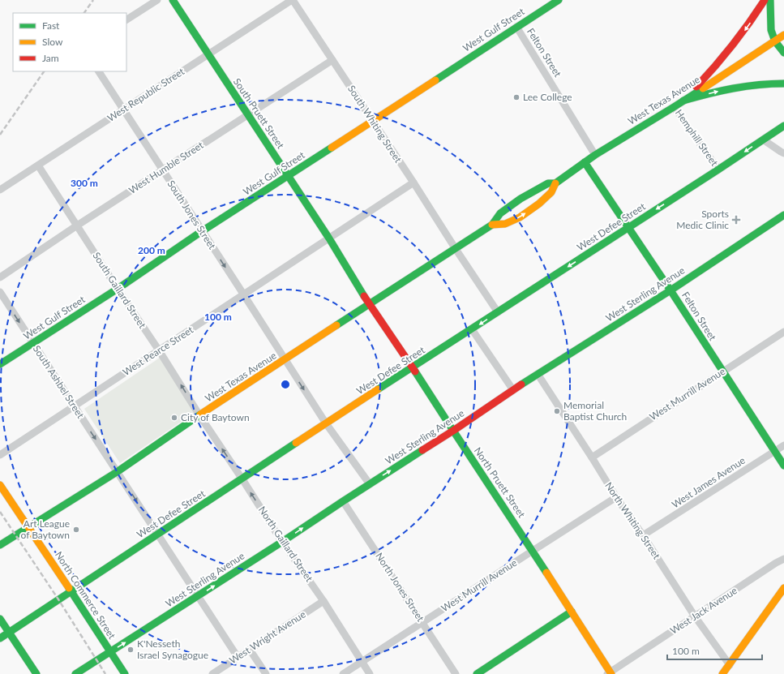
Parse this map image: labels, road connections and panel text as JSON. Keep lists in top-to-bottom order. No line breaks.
{"streets":{"main road":["West Gulf Street","Felton Street","West Texas Avenue","South Pruett Street","West Defee Street","West Sterling Avenue","North Pruett Street","North Commerce Street"],"street":["West Republic Street","South Whiting Street","Hemphill Street","West Humble Street","South Jones Street","South Gaillard Street","West Pearce Street","South Ashbel Street","West Murrill Avenue","West James Avenue","North Whiting Street","North Gaillard Street","North Jones Street","West Jack Avenue","West Wright Avenue"]},"crossings":[["West Gulf Street","Felton Street"],["West Gulf Street","South Pruett Street"],["West Gulf Street","South Whiting Street"],["West Gulf Street","South Jones Street"],["West Gulf Street","South Gaillard Street"],["West Gulf Street","South Ashbel Street"],["Felton Street","West Texas Avenue"],["Felton Street","West Defee Street"],["Felton Street","West Sterling Avenue"],["Felton Street","West Murrill Avenue"],["Felton Street","West James Avenue"],["West Republic Street","South Pruett Street"],["West Republic Street","South Whiting Street"],["West Republic Street","South Jones Street"],["West Republic Street","South Gaillard Street"],["West Texas Avenue","South Pruett Street"],["West Texas Avenue","South Whiting Street"],["West Texas Avenue","Hemphill Street"],["West Texas Avenue","South Jones Street"],["West Texas Avenue","South Gaillard Street"],["West Texas Avenue","South Ashbel Street"],["West Texas Avenue","North Pruett Street"],["West Texas Avenue","North Gaillard Street"],["West Texas Avenue","North Commerce Street"],["South Pruett Street","West Humble Street"],["South Pruett Street","West Pearce Street"],["South Pruett Street","North Pruett Street"],["South Whiting Street","West Humble Street"],["South Whiting Street","West Pearce Street"],["Hemphill Street","West Defee Street"],["West Humble Street","South Jones Street"],["West Humble Street","South Gaillard Street"],["South Jones Street","West Pearce Street"],["West Defee Street","South Ashbel Street"],["West Defee Street","North Pruett Street"],["West Defee Street","North Gaillard Street"],["West Defee Street","North Commerce Street"],["South Gaillard Street","West Pearce Street"],["South Gaillard Street","North Gaillard Street"],["West Sterling Avenue","South Ashbel Street"],["West Sterling Avenue","North Pruett Street"],["West Sterling Avenue","North Whiting Street"],["West Sterling Avenue","North Gaillard Street"],["West Sterling Avenue","North Jones Street"],["West Sterling Avenue","North Commerce Street"],["West Pearce Street","South Ashbel Street"],["South Ashbel Street","West Wright Avenue"],["West Murrill Avenue","North Pruett Street"],["West Murrill Avenue","North Whiting Street"],["West Murrill Avenue","North Gaillard Street"],["West Murrill Avenue","North Jones Street"],["North Pruett Street","West Jack Avenue"],["West James Avenue","North Whiting Street"],["North Whiting Street","West Jack Avenue"],["North Gaillard Street","West Wright Avenue"]],"one_way":["West Defee Street","West Sterling Avenue","South Ashbel Street","North Gaillard Street"],"places":{"other":["Lee College","Memorial Baptist Church","City of Baytown","Art League of Baytown","K'Nesseth Israel Synagogue"],"health":["Sports Medic Clinic"]},"legend":["Fast","Slow","Jam"],"scale_bar":"100 m","rings":["300 m","200 m","100 m"]}
